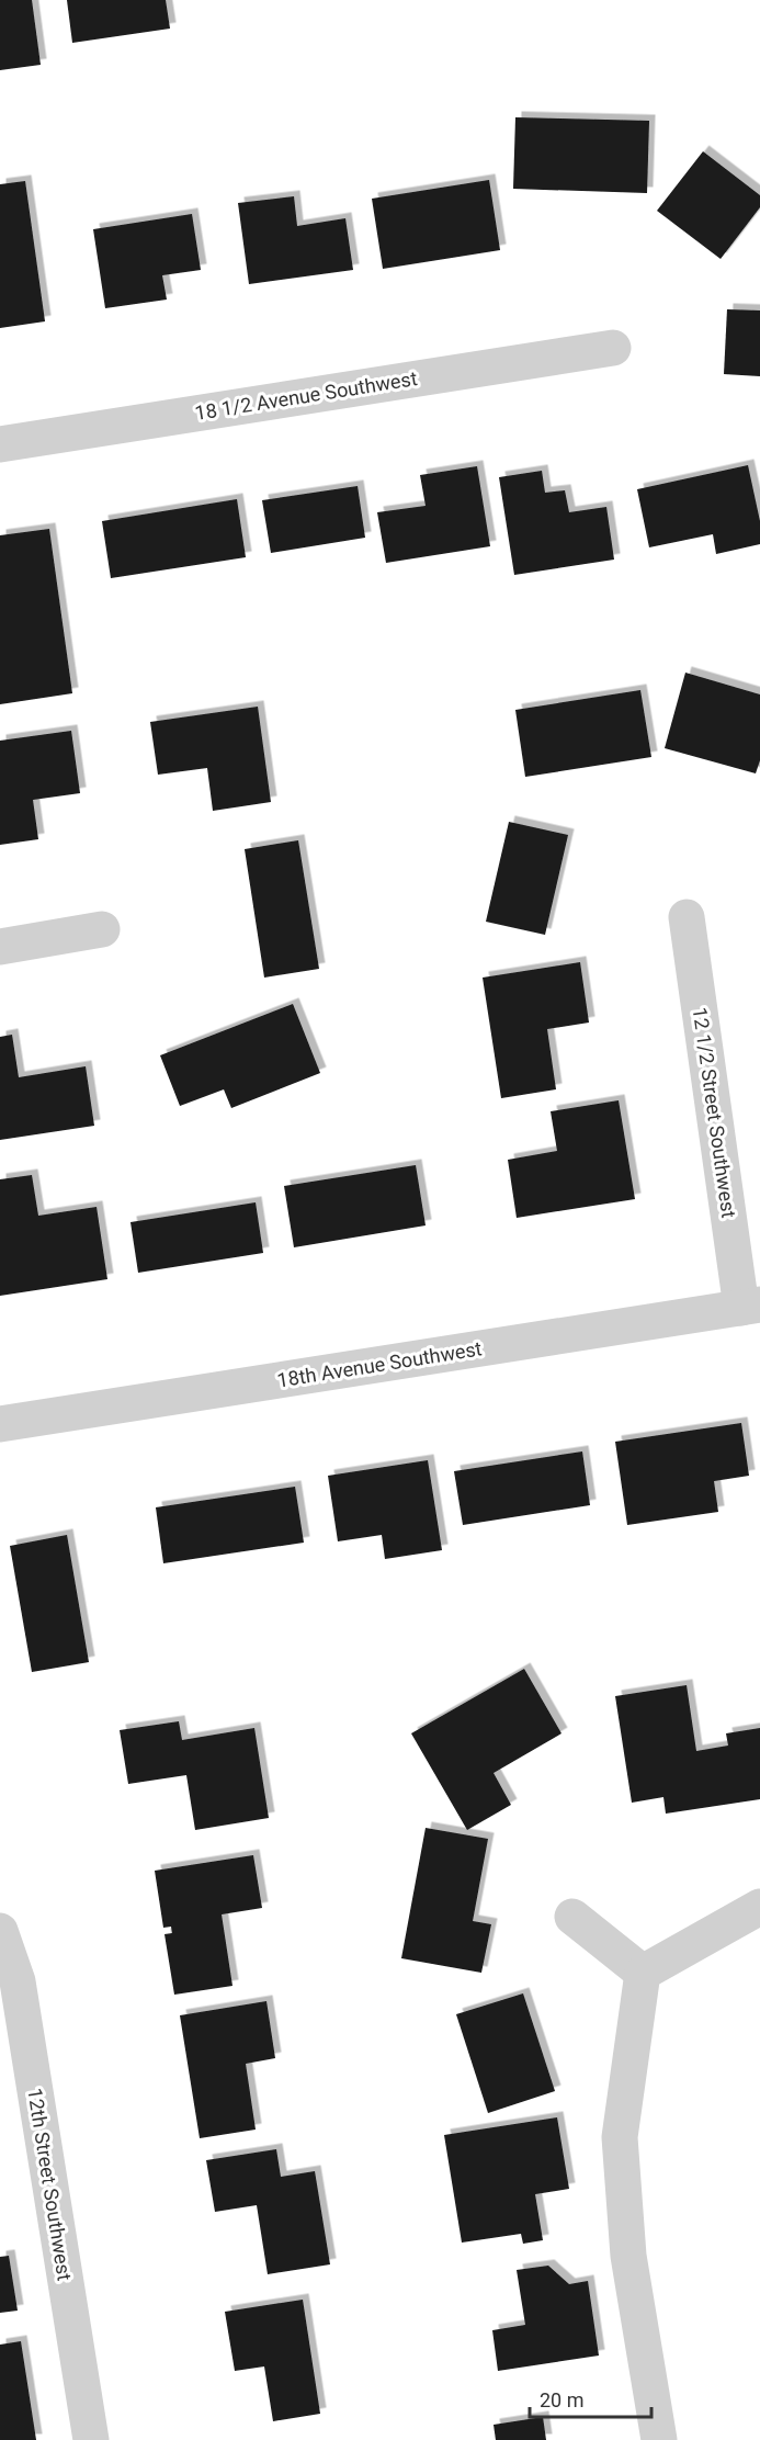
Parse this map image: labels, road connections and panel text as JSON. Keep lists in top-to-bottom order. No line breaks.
{"streets":{"street":["18 1/2 Avenue Southwest","12 1/2 Street Southwest","18th Avenue Southwest","12th Street Southwest"]},"crossings":[["12 1/2 Street Southwest","18th Avenue Southwest"]],"scale_bar":"20 m"}
